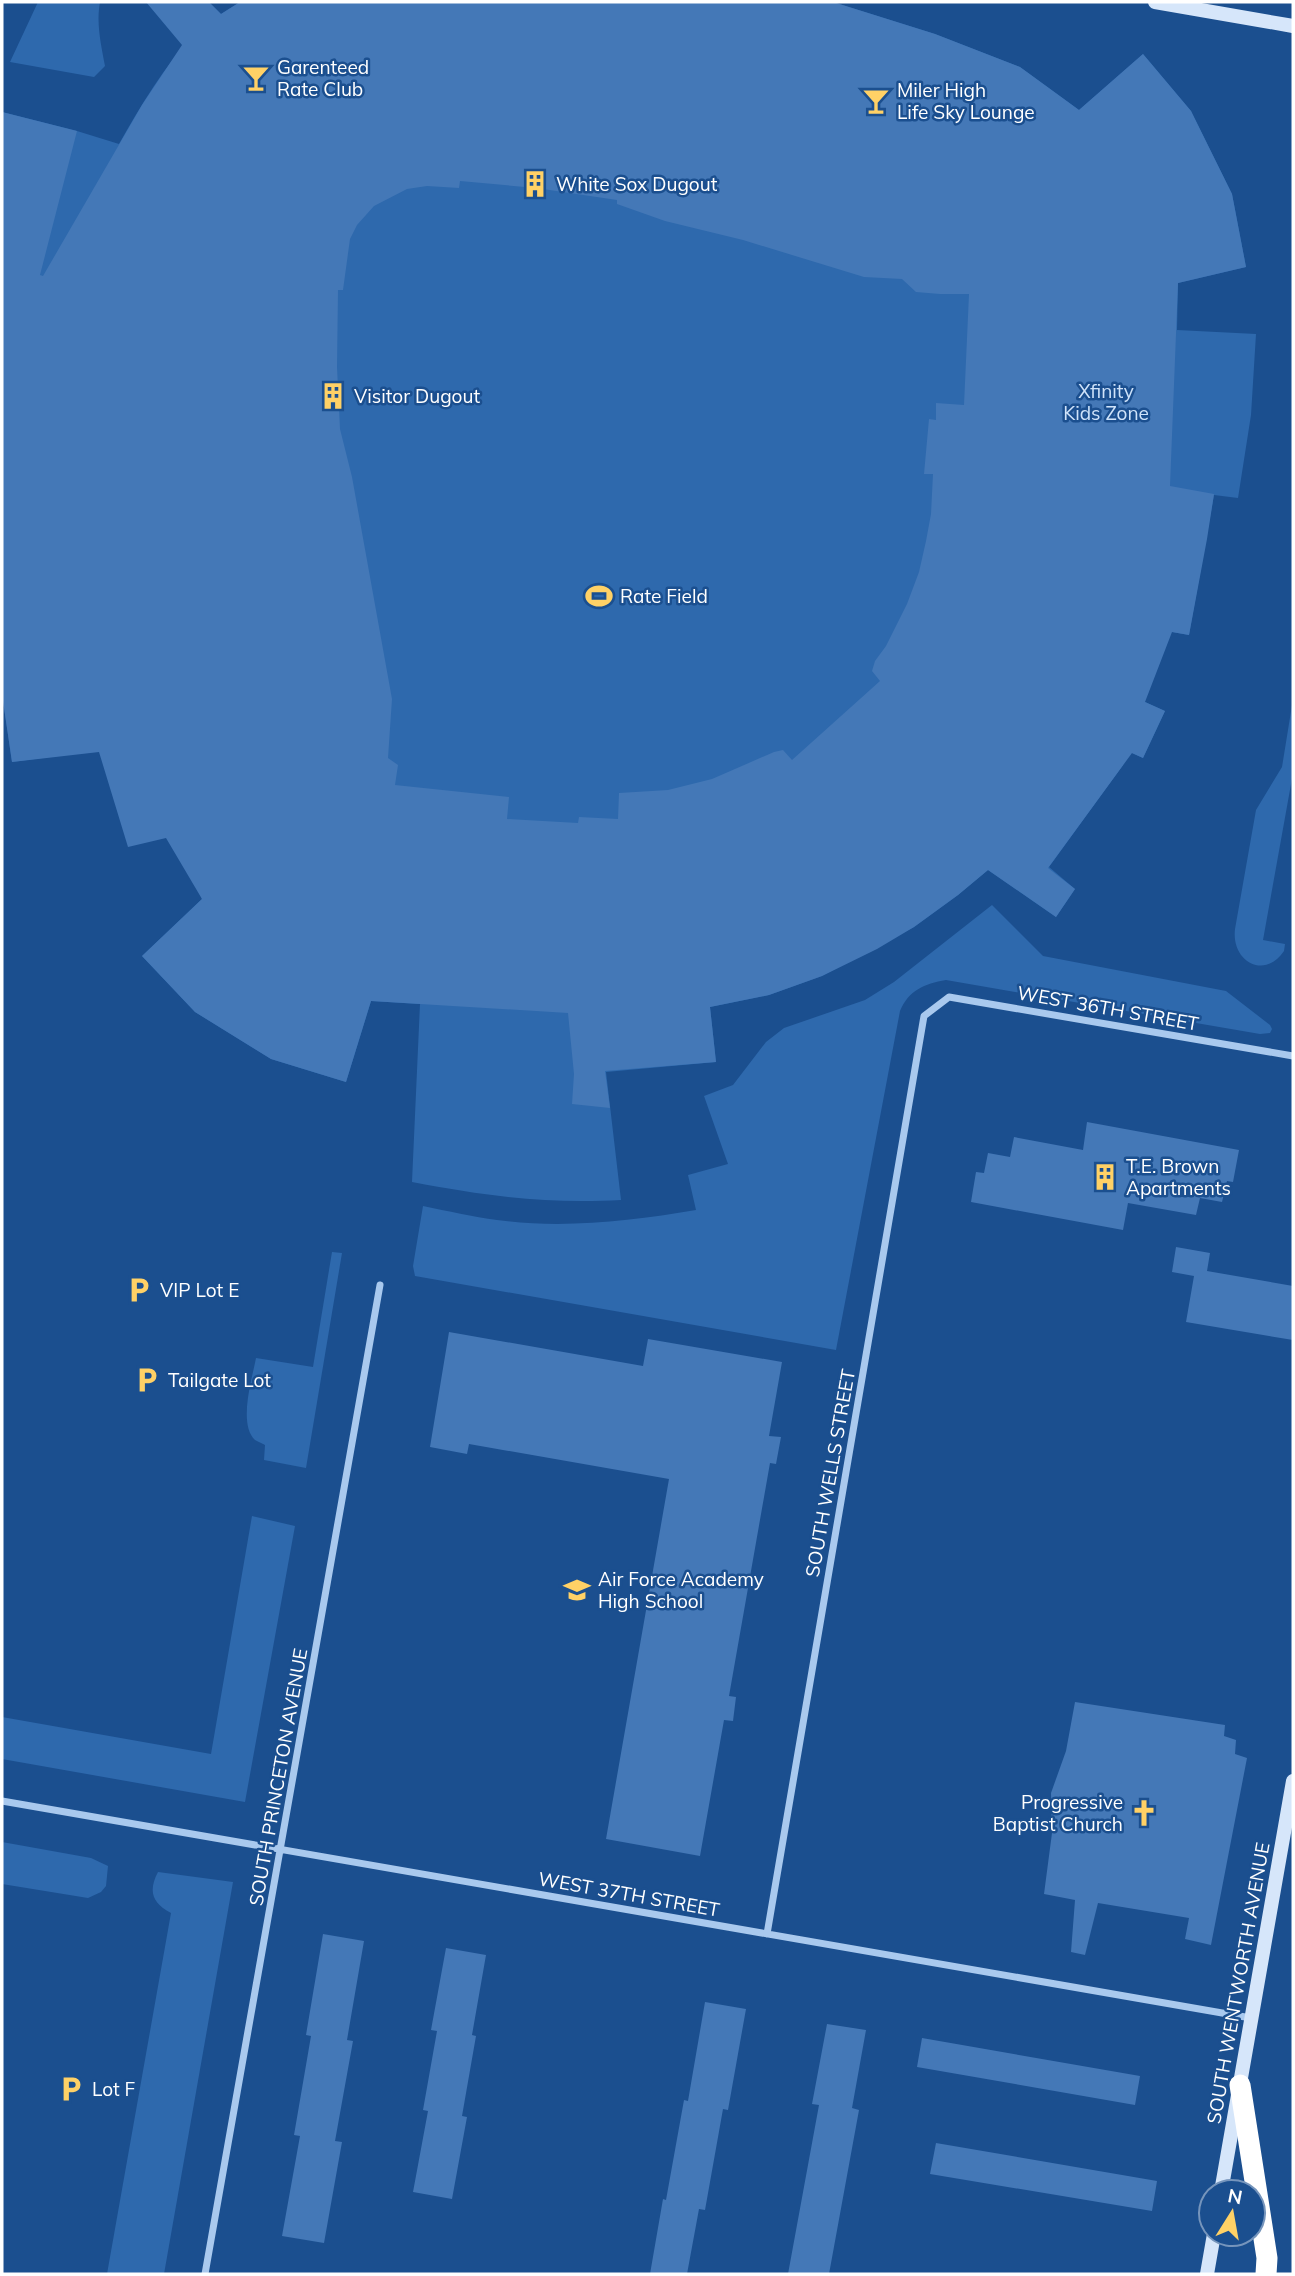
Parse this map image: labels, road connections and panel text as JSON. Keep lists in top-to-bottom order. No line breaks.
{"streets":{"main road":["SOUTH WENTWORTH AVENUE"],"street":["WEST 36TH STREET","SOUTH WELLS STREET","SOUTH PRINCETON AVENUE","WEST 37TH STREET"]},"crossings":[["WEST 36TH STREET","SOUTH WELLS STREET"],["SOUTH WELLS STREET","WEST 37TH STREET"],["SOUTH PRINCETON AVENUE","WEST 37TH STREET"],["WEST 37TH STREET","SOUTH WENTWORTH AVENUE"]],"parks":["Xfinity Kids Zone"],"places":{"bar":["Garenteed Rate Club","Miler High Life Sky Lounge"],"building":["White Sox Dugout","Visitor Dugout","T.E. Brown Apartments"],"sports":["Rate Field"],"parking":["VIP Lot E","Tailgate Lot","Lot F"],"school or university":["Air Force Academy High School"],"church":["Progressive Baptist Church"]},"north":"top"}
